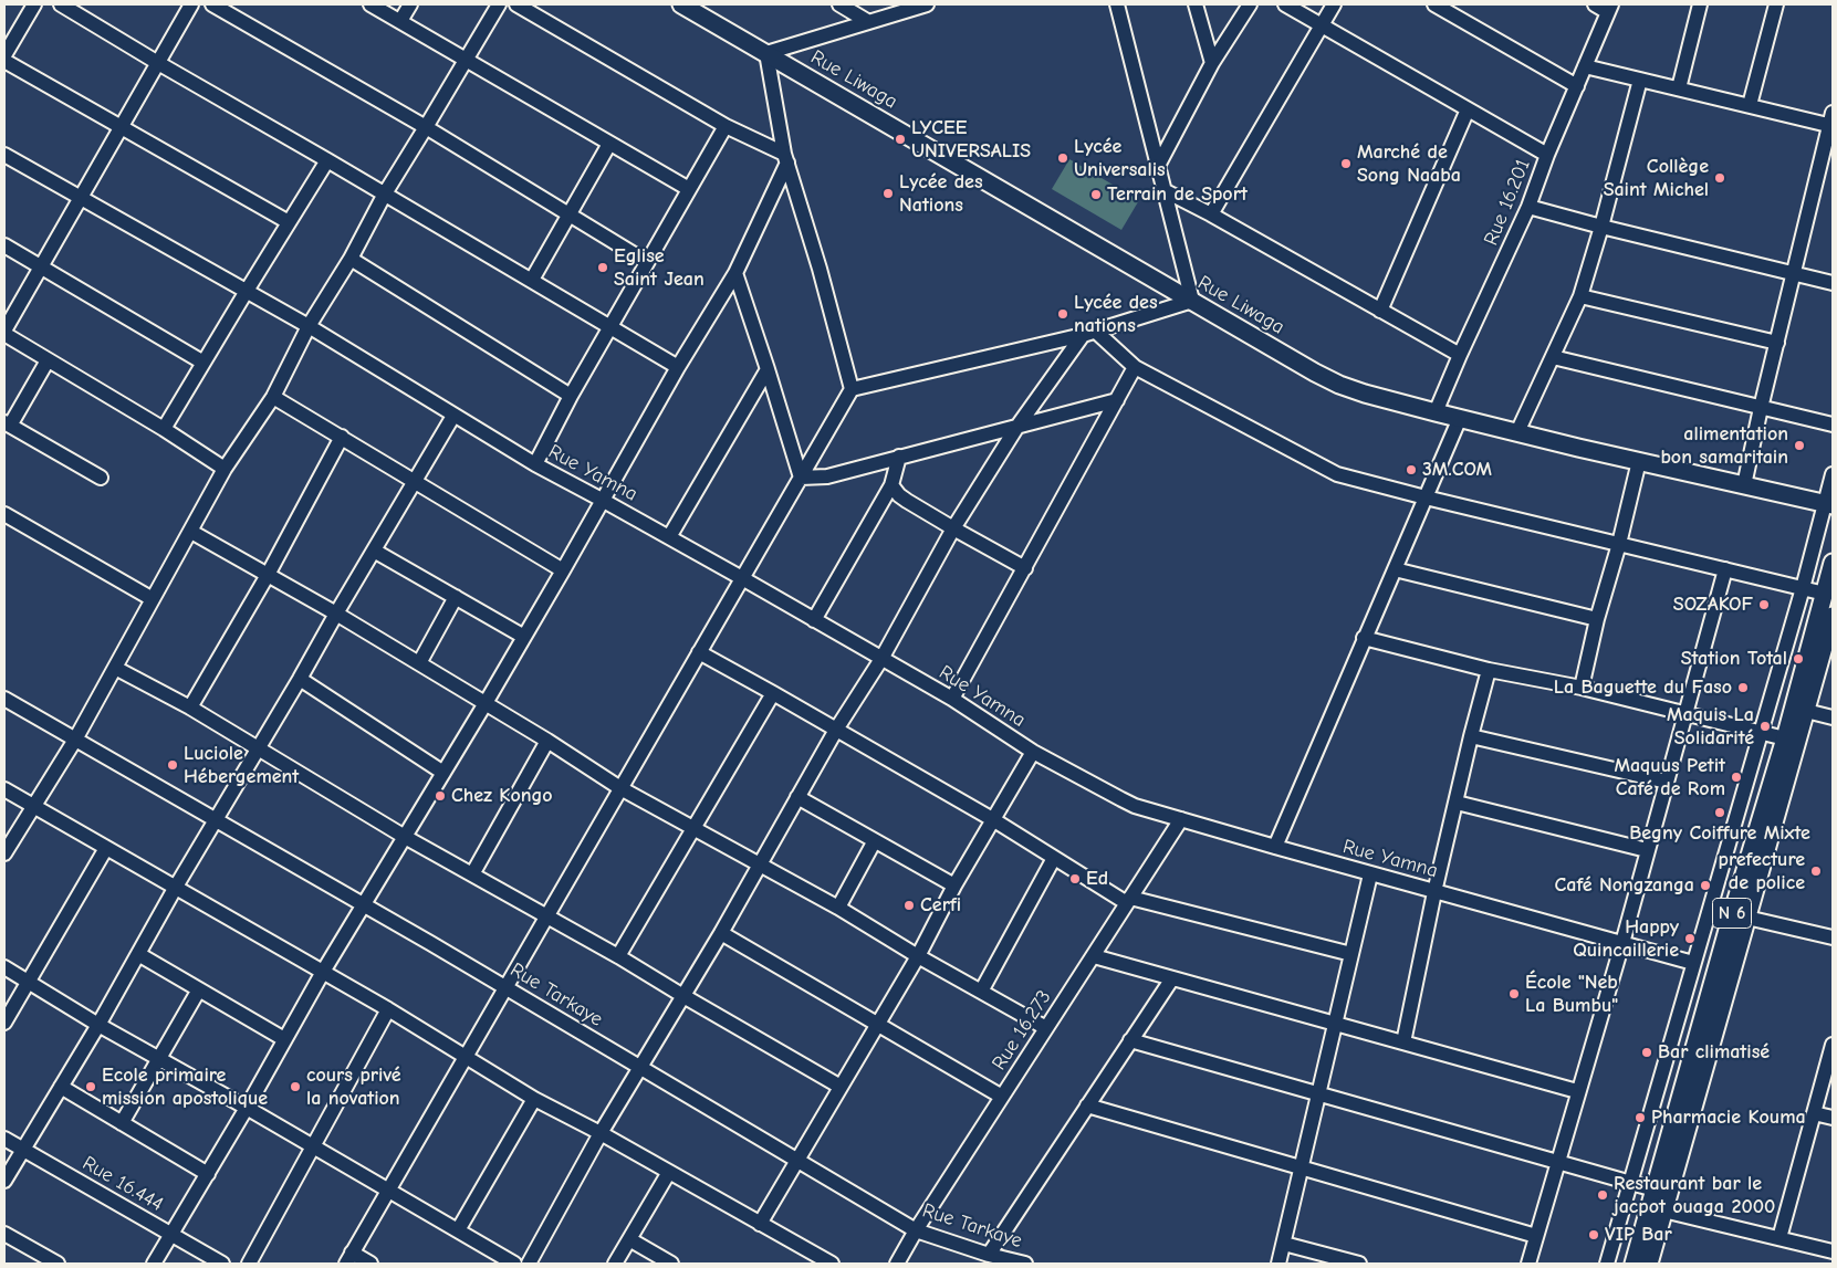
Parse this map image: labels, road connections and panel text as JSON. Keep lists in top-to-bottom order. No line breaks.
{"streets":{"main road":["Rue Liwaga","N 6"],"street":["Rue 16.201","Rue Yamna","Rue Tarkaye","Rue 16.273","Rue 16.444"]},"crossings":[["Rue Liwaga","Rue 16.201"],["Rue Yamna","Rue 16.273"],["Rue Tarkaye","Rue 16.273"]],"places":["LYCEE UNIVERSALIS","Lycée Universalis","Marché de Song Naaba","Collège Saint Michel","Lycée des Nations","Terrain de Sport","Eglise Saint Jean","Lycée des nations","alimentation bon samaritain","3M.COM","SOZAKOF","Station Total","La Baguette du Faso","Maquis La Solidarité","Luciole Hébergement","Maquus Petit Café de Rom","Chez Kongo","Begny Coiffure Mixte","prefecture de police","Ed","Café Nongzanga","Cerfi","Happy Quincaillerie","École \"Neb La Bumbu\"","Bar climatisé","Ecole primaire mission apostolique","cours privé la novation","Pharmacie Kouma","Restaurant bar le jacpot ouaga 2000","VIP Bar"]}
